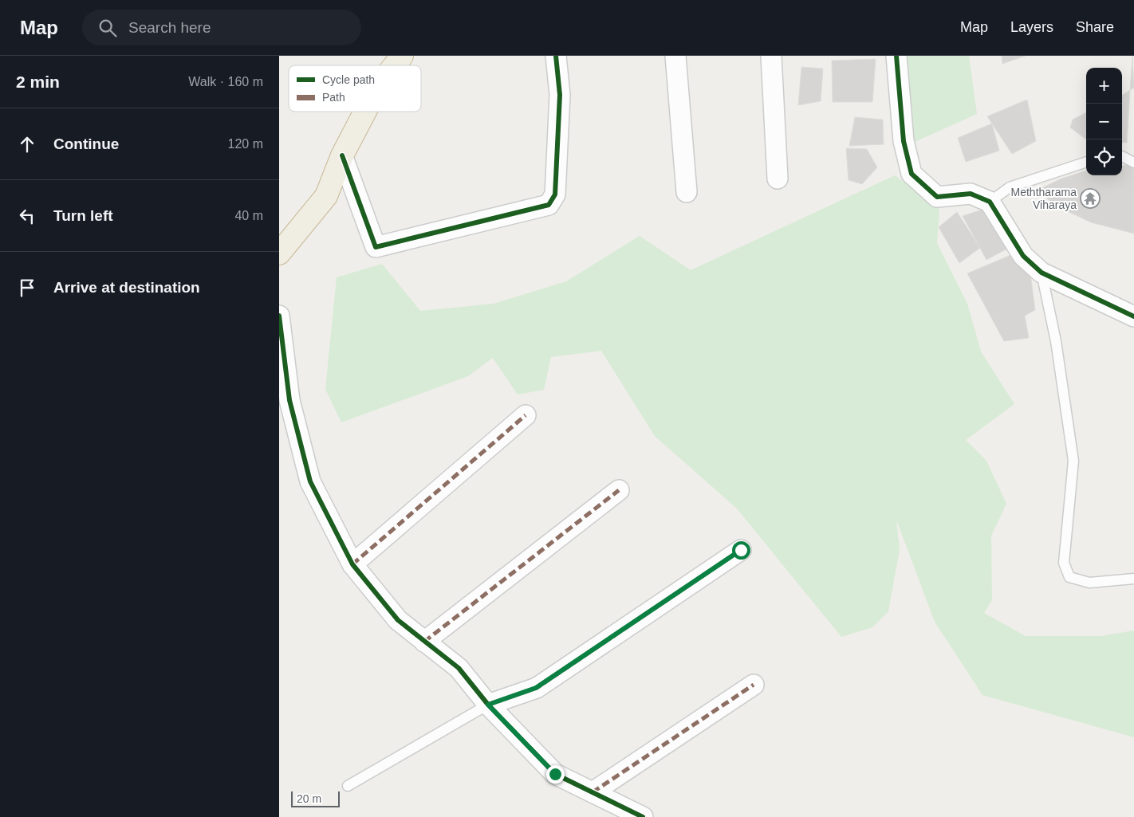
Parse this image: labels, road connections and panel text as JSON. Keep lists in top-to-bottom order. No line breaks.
{"places":{"temple":["Meththarama Viharaya"]},"legend":["Cycle path","Path"],"scale_bar":"20 m","page":{"header":"Map","search":"Search here","nav":["Map","Layers","Share"],"heading":["2 min","Walk · 160 m"],"map_buttons":["+","−"],"list":[["Continue","120 m"],["Turn left","40 m"],"Arrive at destination"],"scale":"20 m"}}
